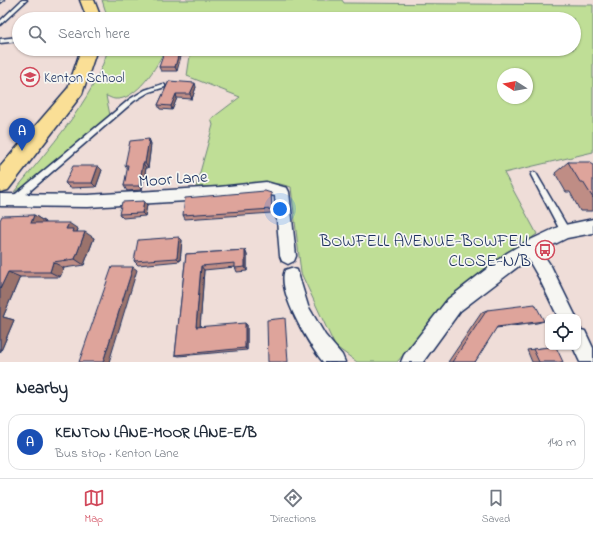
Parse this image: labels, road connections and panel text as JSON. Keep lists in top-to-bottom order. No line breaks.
{"streets":{"street":["Moor Lane"]},"places":{"school or university":["Kenton School"],"bus stop":["BOWFELL AVENUE-BOWFELL CLOSE-N/B"]},"north":"left","page":{"search":"Search here","pins":"A","heading":"Nearby","list":[{"mark":"A","name":"KENTON LANE-MOOR LANE-E/B","note":"Bus stop · Kenton Lane","value":"140 m"}],"nav":["Map","Directions","Saved"]}}
